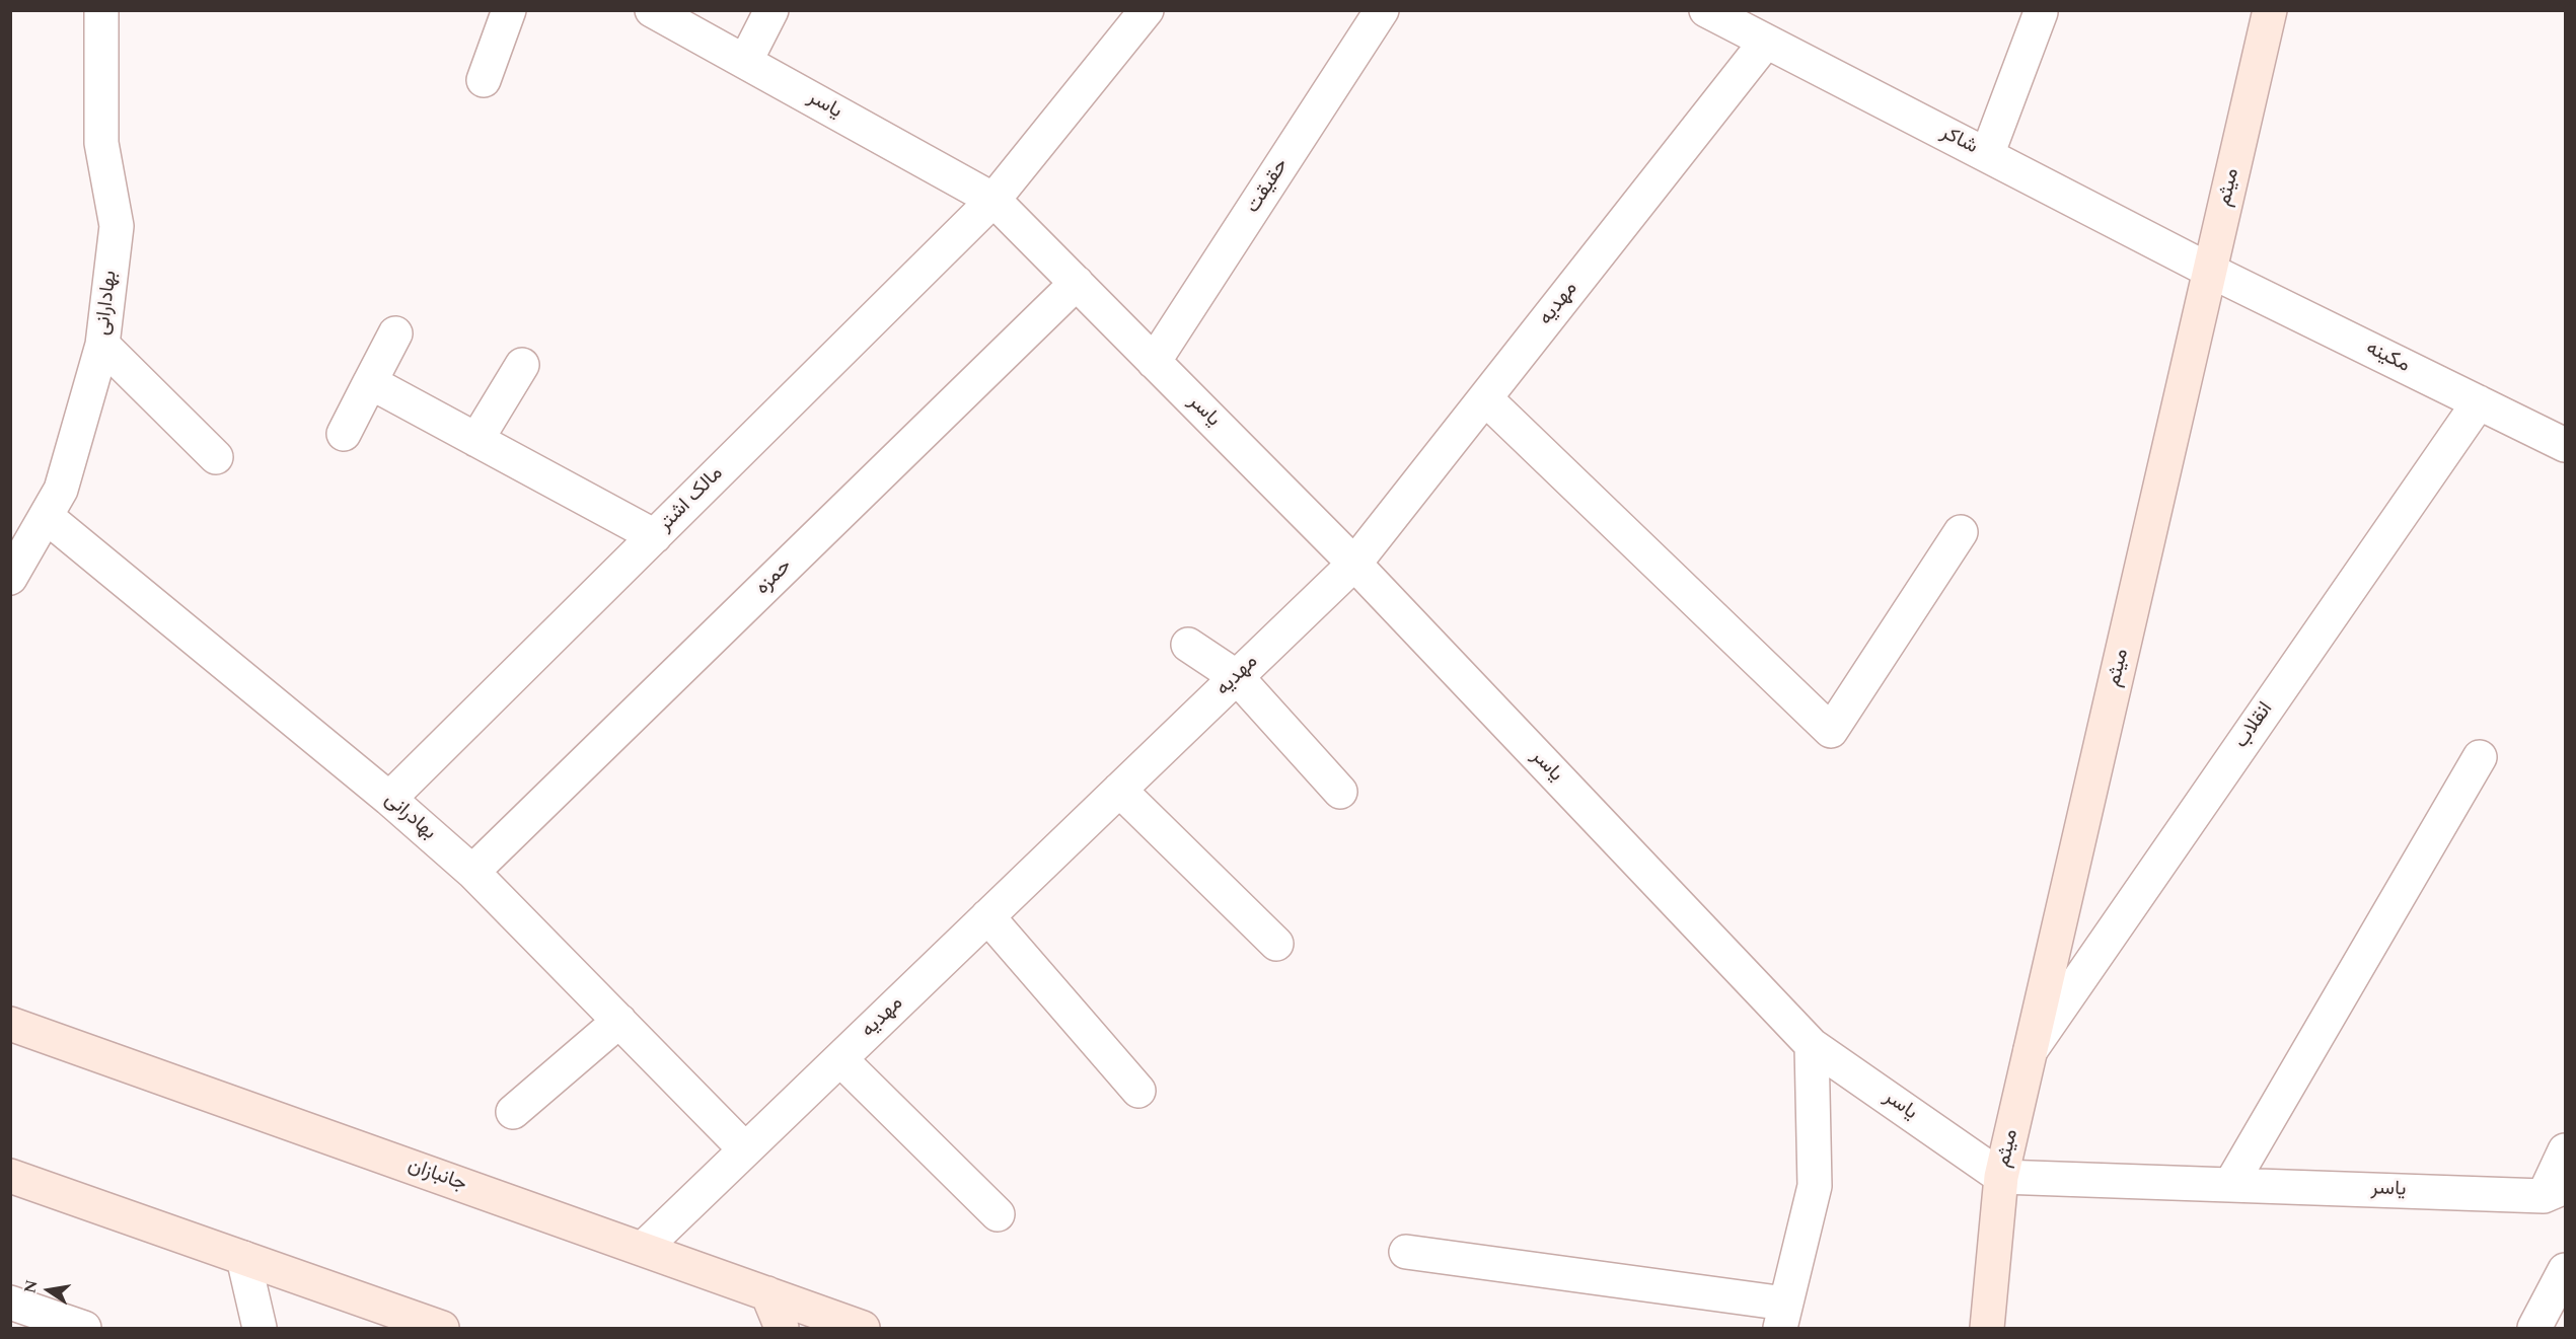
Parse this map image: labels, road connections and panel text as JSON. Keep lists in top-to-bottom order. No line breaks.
{"streets":{"main road":["میثم","جانبازان"],"street":["یاسر","شاکر","حقیقت","بهادارانی","مهدیه","مکینه","مالک اشتر","حمزه","انقلاب","بهادرانی"]},"crossings":[["یاسر","حقیقت"],["یاسر","میثم"],["یاسر","مهدیه"],["یاسر","مالک اشتر"],["یاسر","حمزه"],["شاکر","میثم"],["شاکر","مهدیه"],["شاکر","مکینه"],["میثم","مکینه"],["میثم","انقلاب"],["بهادارانی","بهادرانی"],["مهدیه","بهادرانی"],["مهدیه","جانبازان"],["مکینه","انقلاب"],["مالک اشتر","بهادرانی"],["حمزه","بهادرانی"]],"north":"left"}
